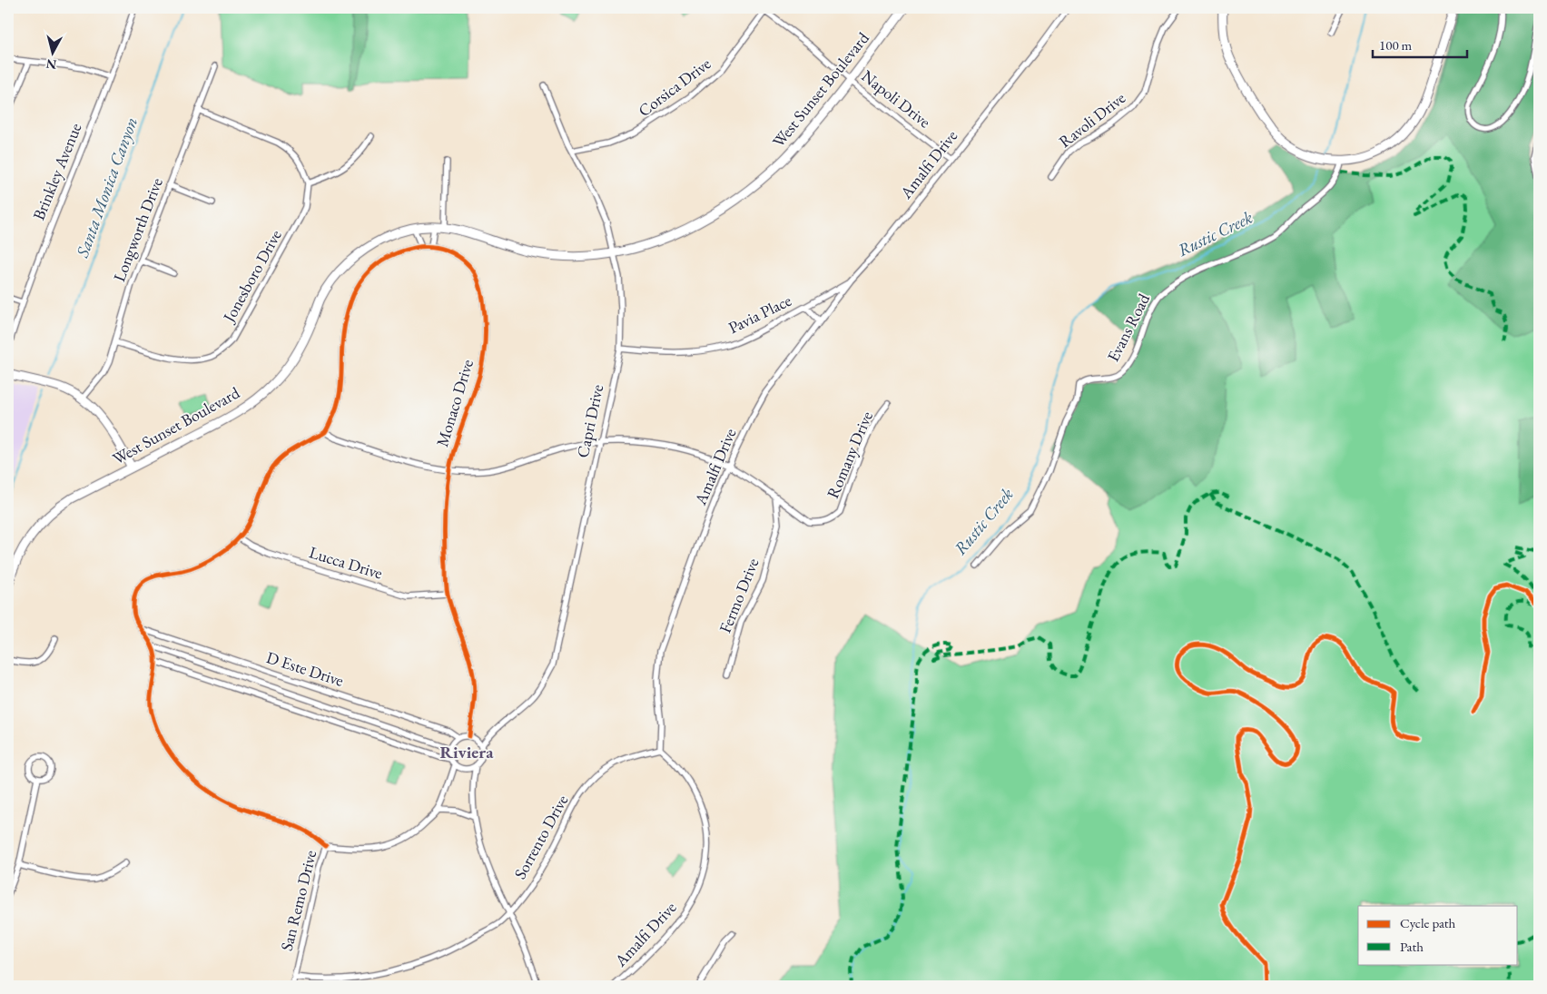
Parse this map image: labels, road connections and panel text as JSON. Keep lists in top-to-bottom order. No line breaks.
{"streets":{"main road":["West Sunset Boulevard"],"street":["Corsica Drive","Napoli Drive","Ravoli Drive","Amalfi Drive","Brinkley Avenue","Longworth Drive","Jonesboro Drive","Pavia Place","Evans Road","Monaco Drive","Capri Drive","Romany Drive","Lucca Drive","Fermo Drive","D Este Drive","Sorrento Drive","San Remo Drive"]},"crossings":[["Corsica Drive","Napoli Drive"],["Corsica Drive","Capri Drive"],["West Sunset Boulevard","Napoli Drive"],["West Sunset Boulevard","Capri Drive"],["Napoli Drive","Amalfi Drive"],["Amalfi Drive","Pavia Place"],["Amalfi Drive","Romany Drive"],["Amalfi Drive","Sorrento Drive"],["Longworth Drive","Jonesboro Drive"],["Pavia Place","Capri Drive"],["Monaco Drive","Capri Drive"],["Monaco Drive","Romany Drive"],["Monaco Drive","Lucca Drive"],["Monaco Drive","D Este Drive"],["Capri Drive","Romany Drive"],["Capri Drive","D Este Drive"],["Romany Drive","Fermo Drive"],["Romany Drive","San Remo Drive"],["Lucca Drive","San Remo Drive"],["D Este Drive","San Remo Drive"],["Sorrento Drive","San Remo Drive"]],"districts":["Riviera"],"water":["Santa Monica Canyon","Rustic Creek"],"legend":["Cycle path","Path"],"scale_bar":"100 m","north":"bottom"}
